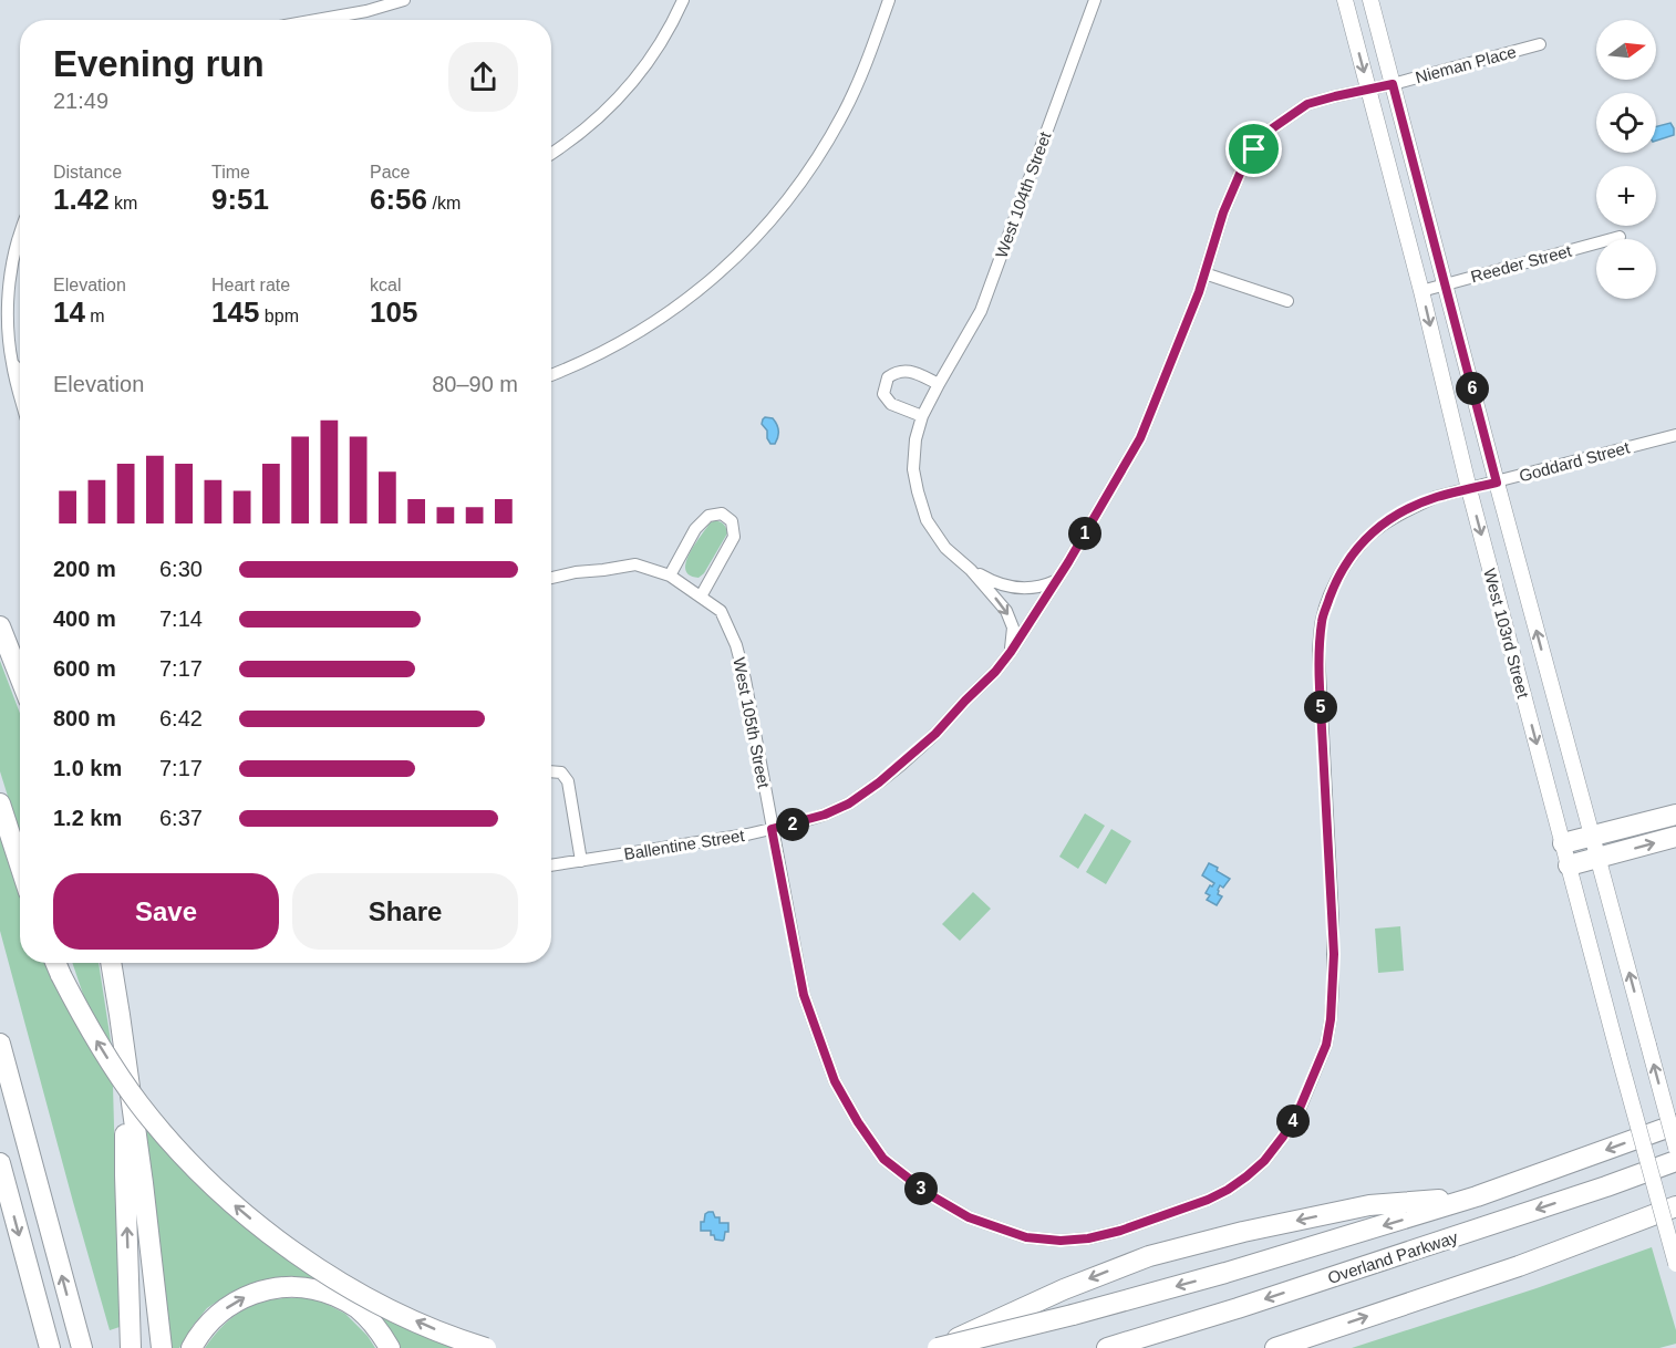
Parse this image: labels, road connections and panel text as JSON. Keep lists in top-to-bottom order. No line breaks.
{"streets":{"highway":["Overland Parkway"],"main road":["West 103rd Street"],"street":["Nieman Place","West 104th Street","Reeder Street","Goddard Street","West 105th Street","Ballentine Street"]},"crossings":[["Nieman Place","West 103rd Street"],["Nieman Place","Ballentine Street"],["West 104th Street","Ballentine Street"],["Reeder Street","West 103rd Street"],["Goddard Street","West 103rd Street"],["Goddard Street","West 105th Street"],["West 103rd Street","Ballentine Street"],["West 105th Street","Ballentine Street"]],"north":"right","page":{"map_buttons":["+","−"],"heading":["Evening run","21:49"],"stats":[["Distance","1.42 km"],["Time","9:51"],["Pace","6:56 /km"],["Elevation","14 m"],["Heart rate","145 bpm"],["kcal","105"]],"chart":["Elevation","80–90 m"],"pins":["6","1","5","2","4","3"],"list":[{"name":"200 m","note":"6:30"},{"name":"400 m","note":"7:14"},{"name":"600 m","note":"7:17"},{"name":"800 m","note":"6:42"},{"name":"1.0 km","note":"7:17"},{"name":"1.2 km","note":"6:37"}],"buttons":["Save","Share"]}}
